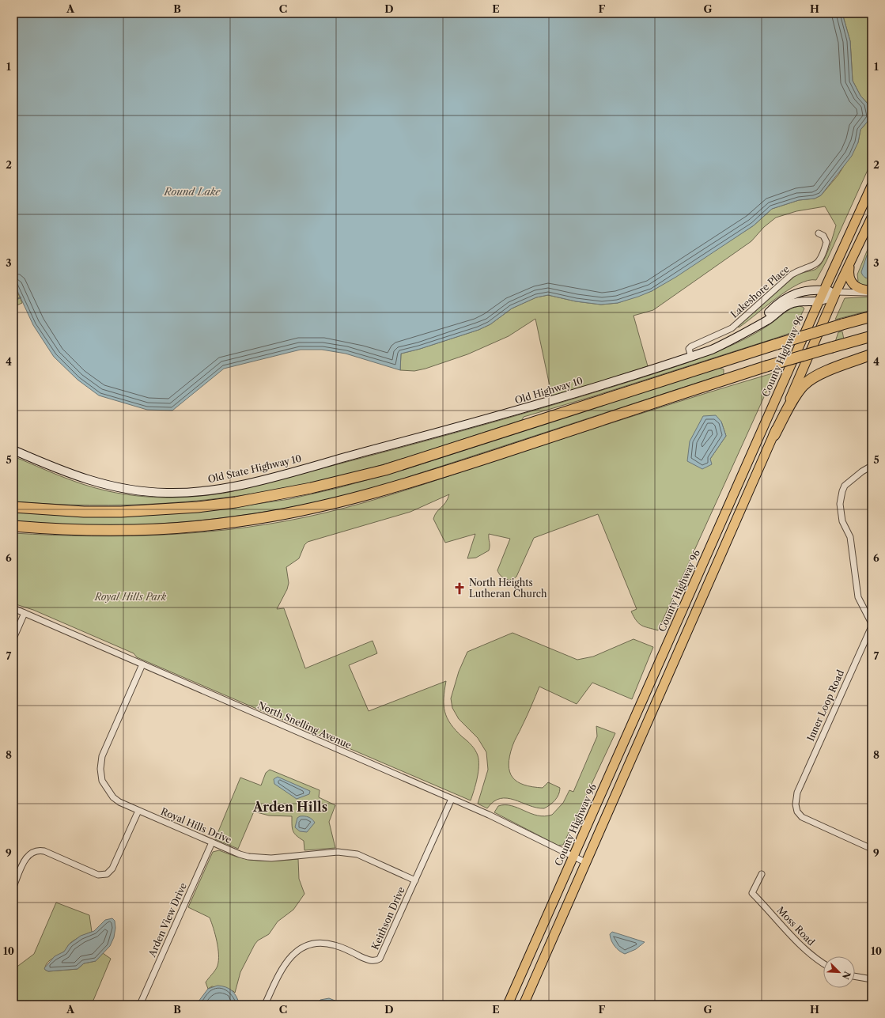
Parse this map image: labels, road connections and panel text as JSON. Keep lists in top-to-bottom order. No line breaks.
{"streets":{"main road":["County Highway 96"],"street":["Lakeshore Place","Old Highway 10","Old State Highway 10","Inner Loop Road","North Snelling Avenue","Royal Hills Drive","Keithson Drive","Arden View Drive","Moss Road"]},"crossings":[["Lakeshore Place","Old Highway 10"],["County Highway 96","Old Highway 10"],["County Highway 96","North Snelling Avenue"],["Old Highway 10","Old State Highway 10"],["North Snelling Avenue","Royal Hills Drive"],["North Snelling Avenue","Keithson Drive"],["Royal Hills Drive","Keithson Drive"],["Royal Hills Drive","Arden View Drive"]],"districts":["Arden Hills"],"water":["Round Lake"],"parks":["Royal Hills Park"],"places":{"church":["North Heights Lutheran Church"]},"north":"bottom right","grid":{"columns":["A","B","C","D","E","F","G","H"],"rows":["1","2","3","4","5","6","7","8","9","10"]}}
